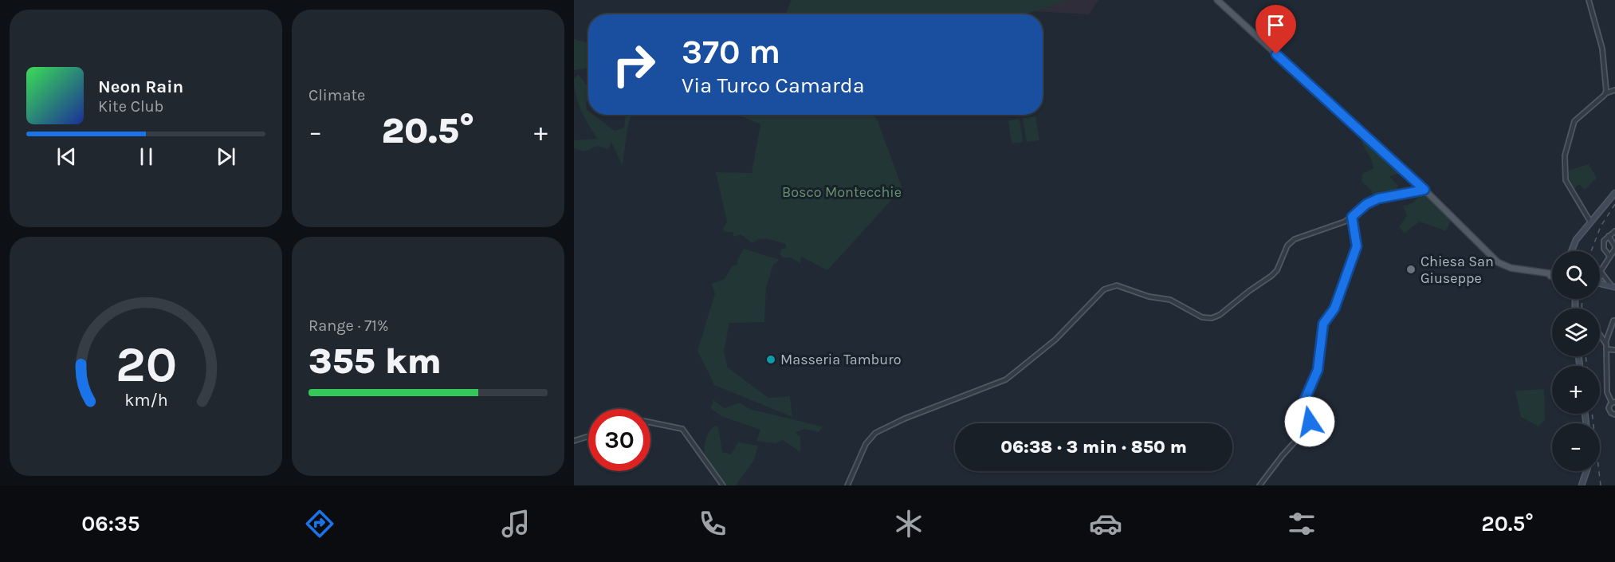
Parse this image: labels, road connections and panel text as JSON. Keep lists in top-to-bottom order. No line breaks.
{"parks":["Bosco Montecchie"],"places":["Chiesa San Giuseppe","Masseria Tamburo"],"page":{"tile":["Climate",["Range · 71%","355 km"]],"turn":["370 m","Via Turco Camarda"],"song":["Neon Rain","Kite Club"],"heat":["−","20.5°","+"],"map_buttons":["+","−"],"limit":"30","trip":"06:38 · 3 min · 850 m","tabs":["06:35","20.5°"],"gauge":["20","km/h"]}}
